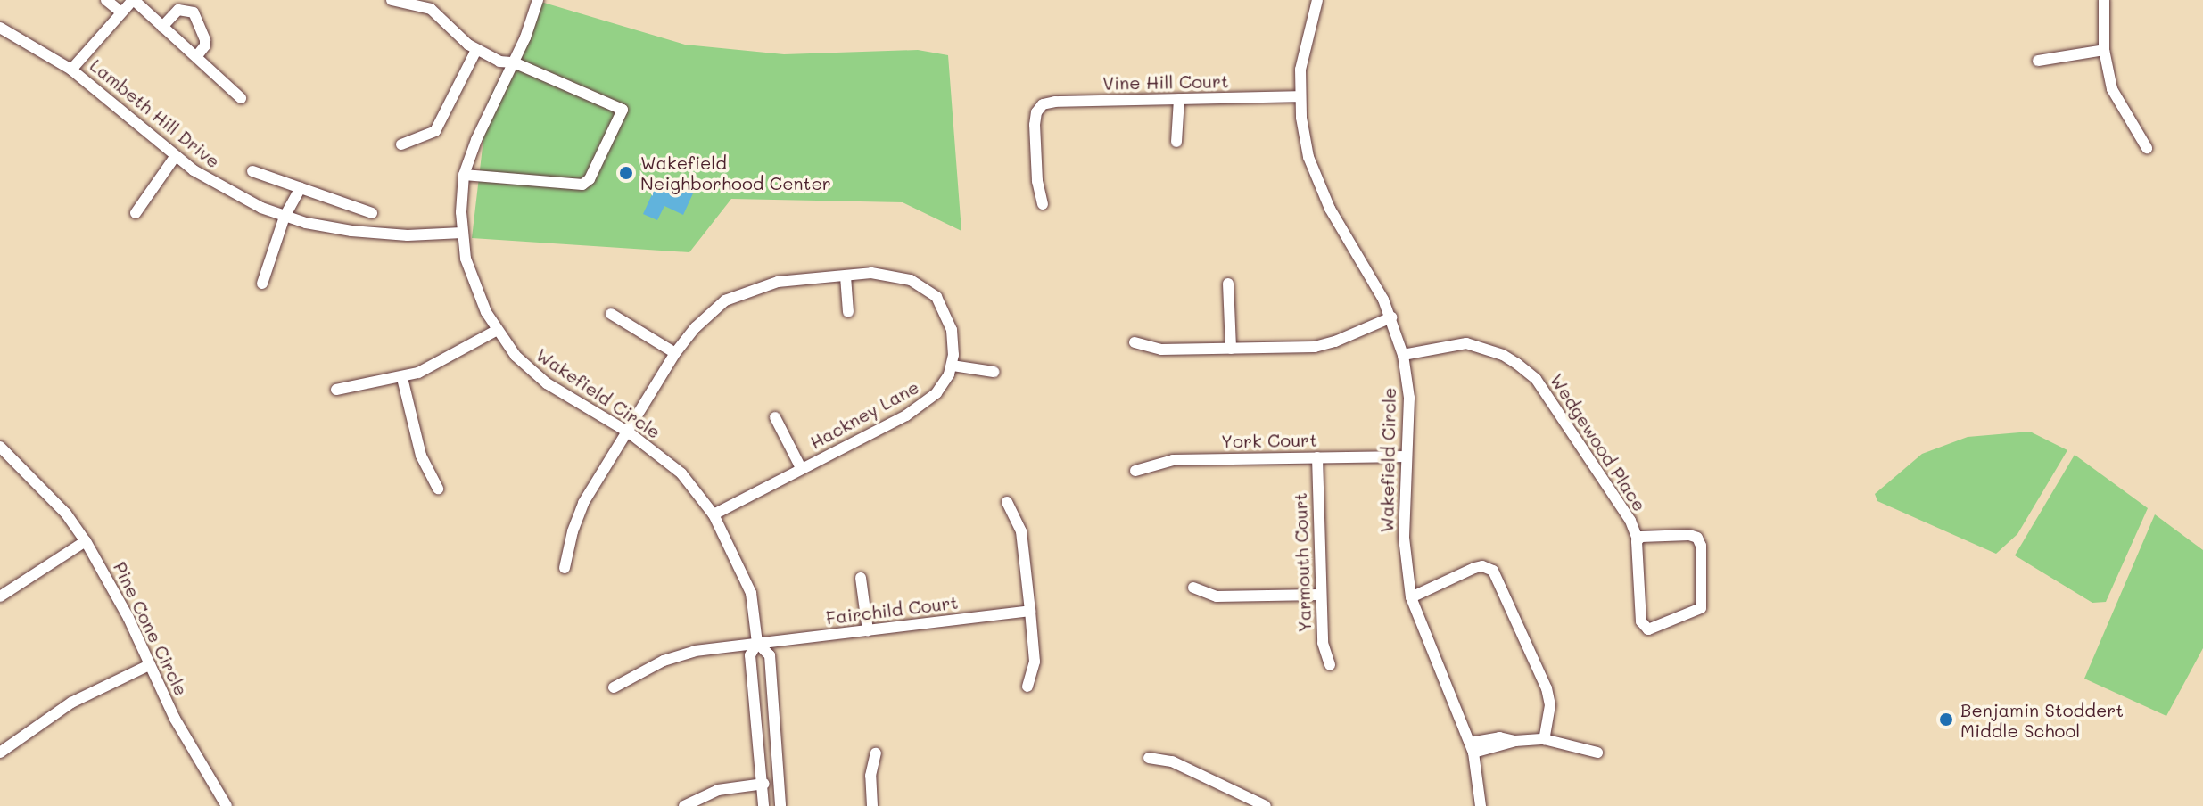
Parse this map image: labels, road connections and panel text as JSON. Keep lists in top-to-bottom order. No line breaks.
{"streets":{"street":["Vine Hill Court","Lambeth Hill Drive","Wakefield Circle","Hackney Lane","York Court","Wedgewood Place","Yarmouth Court","Fairchild Court","Pine Cone Circle"]},"crossings":[["Vine Hill Court","Wakefield Circle"],["Lambeth Hill Drive","Wakefield Circle"],["Wakefield Circle","Hackney Lane"],["Wakefield Circle","York Court"],["Wakefield Circle","Wedgewood Place"],["Wakefield Circle","Fairchild Court"],["York Court","Yarmouth Court"]],"places":["Wakefield Neighborhood Center","Benjamin Stoddert Middle School"]}
